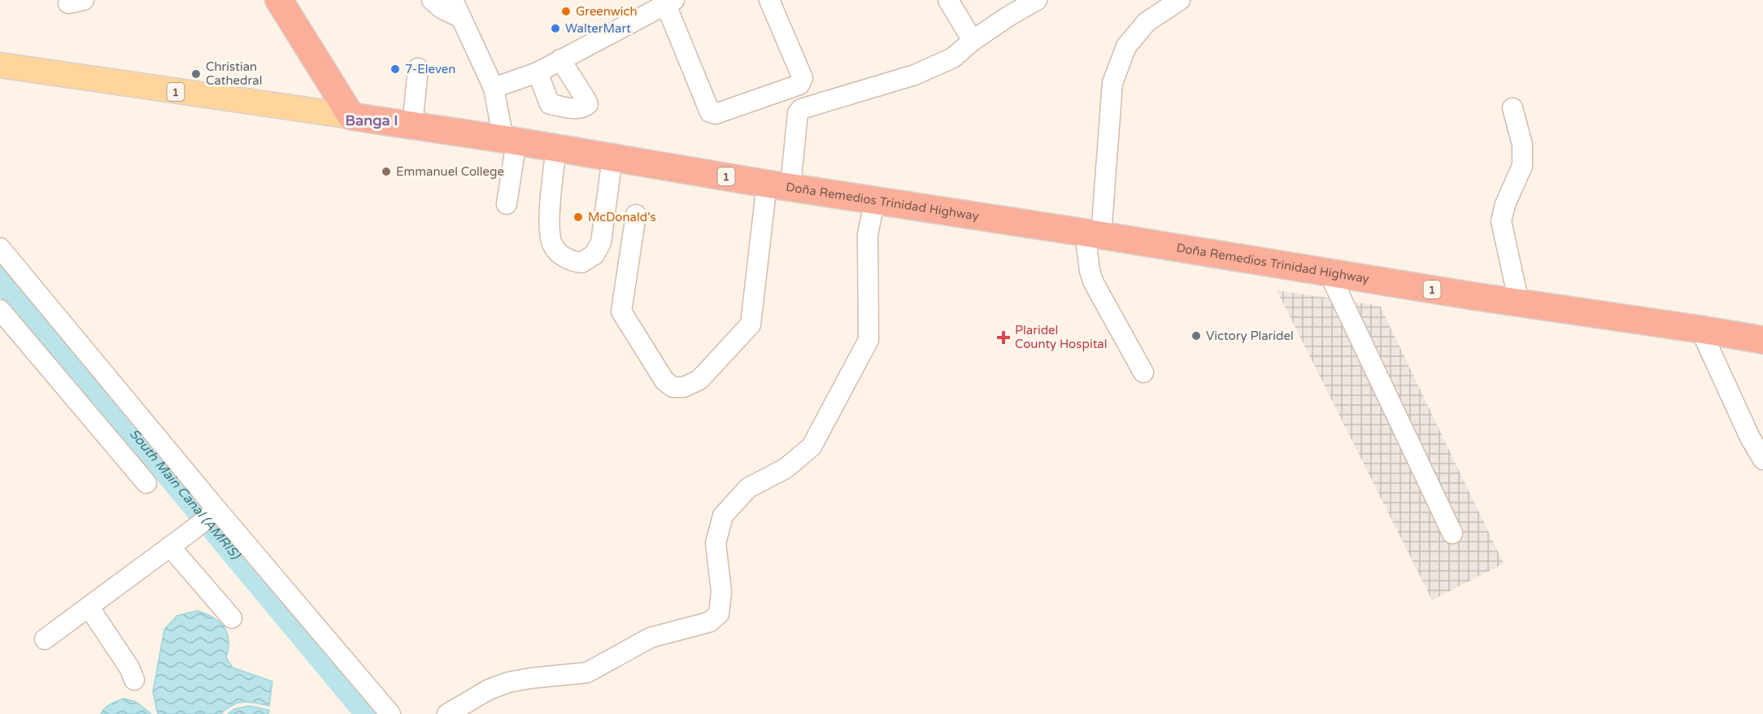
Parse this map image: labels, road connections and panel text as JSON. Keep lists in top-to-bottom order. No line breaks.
{"streets":{"highway":["1","Doña Remedios Trinidad Highway"]},"districts":["Banga I"],"water":["South Main Canal (AMRIS)"],"places":{"other":["Greenwich","WalterMart","7-Eleven","Christian Cathedral","Emmanuel College","McDonald's","Victory Plaridel"],"health":["Plaridel County Hospital"]}}
